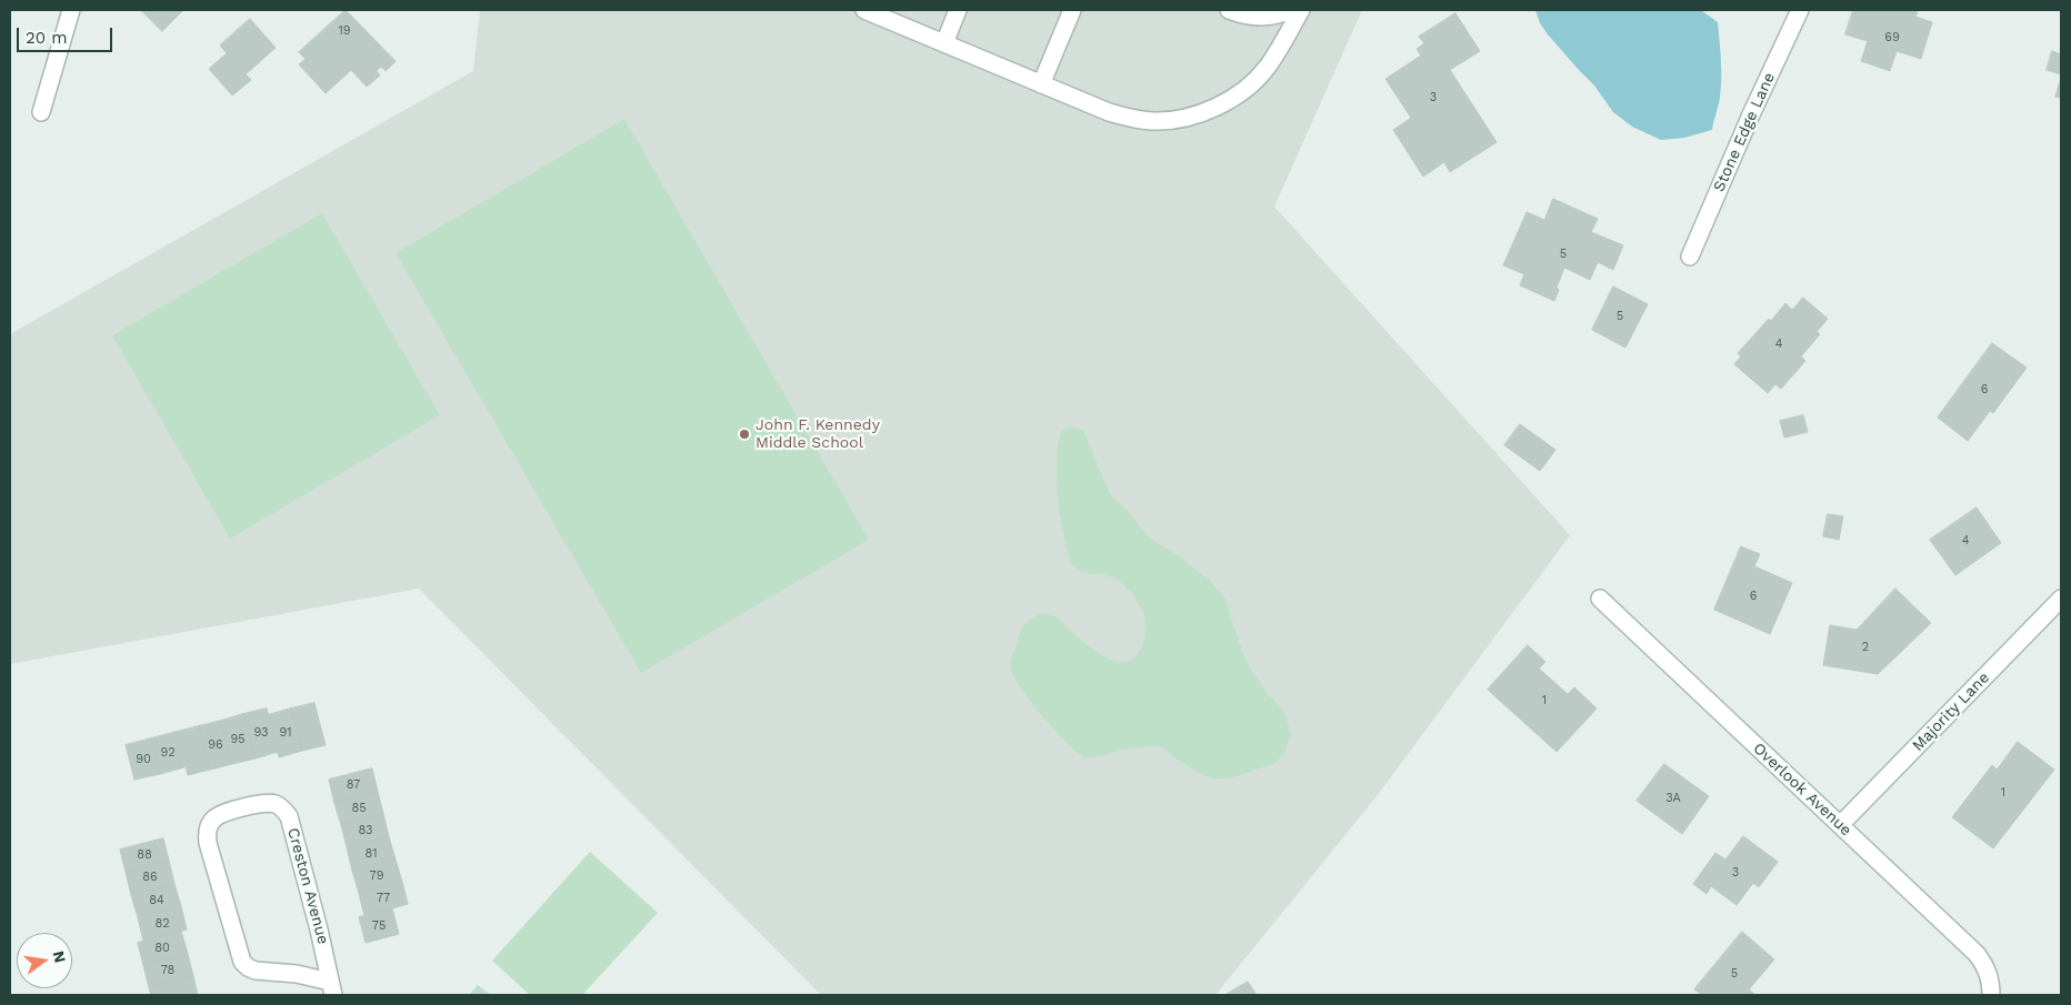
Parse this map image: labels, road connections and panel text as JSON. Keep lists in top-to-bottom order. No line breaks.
{"streets":{"street":["Stone Edge Lane","Majority Lane","Overlook Avenue","Creston Avenue"]},"crossings":[["Majority Lane","Overlook Avenue"]],"places":["John F. Kennedy Middle School"],"house_numbers":["19","69","3","5","5","4","6","4","6","2","1","93","91","95","96","92","90","87","1","3A","85","83","81","88","3","79","86","77","84","82","75","80","78","5"],"scale_bar":"20 m","north":"right"}
